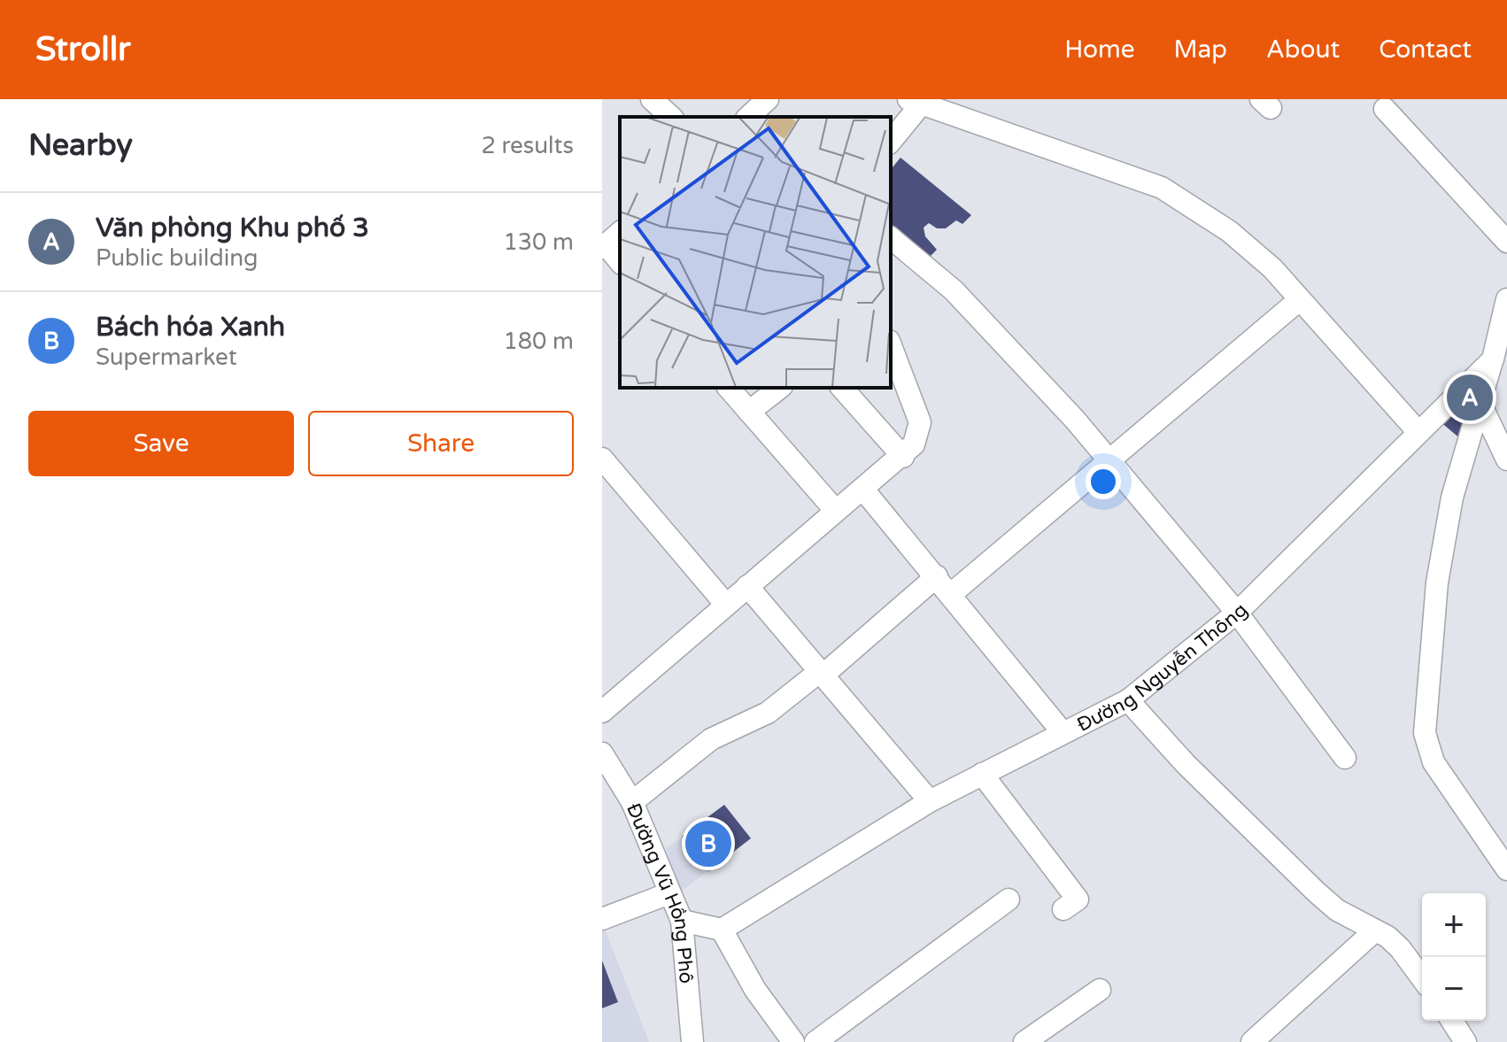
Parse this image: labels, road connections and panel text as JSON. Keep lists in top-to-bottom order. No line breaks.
{"streets":{"street":["Đường Nguyễn Thông","Đường Vũ Hồng Phô"]},"page":{"header":"Strollr","nav":["Home","Map","About","Contact"],"heading":["Nearby","2 results"],"list":[{"mark":"A","name":"Văn phòng Khu phố 3","note":"Public building","value":"130 m"},{"mark":"B","name":"Bách hóa Xanh","note":"Supermarket","value":"180 m"}],"pins":["A","B"],"buttons":["Save","Share"],"map_buttons":["+","−"]}}
